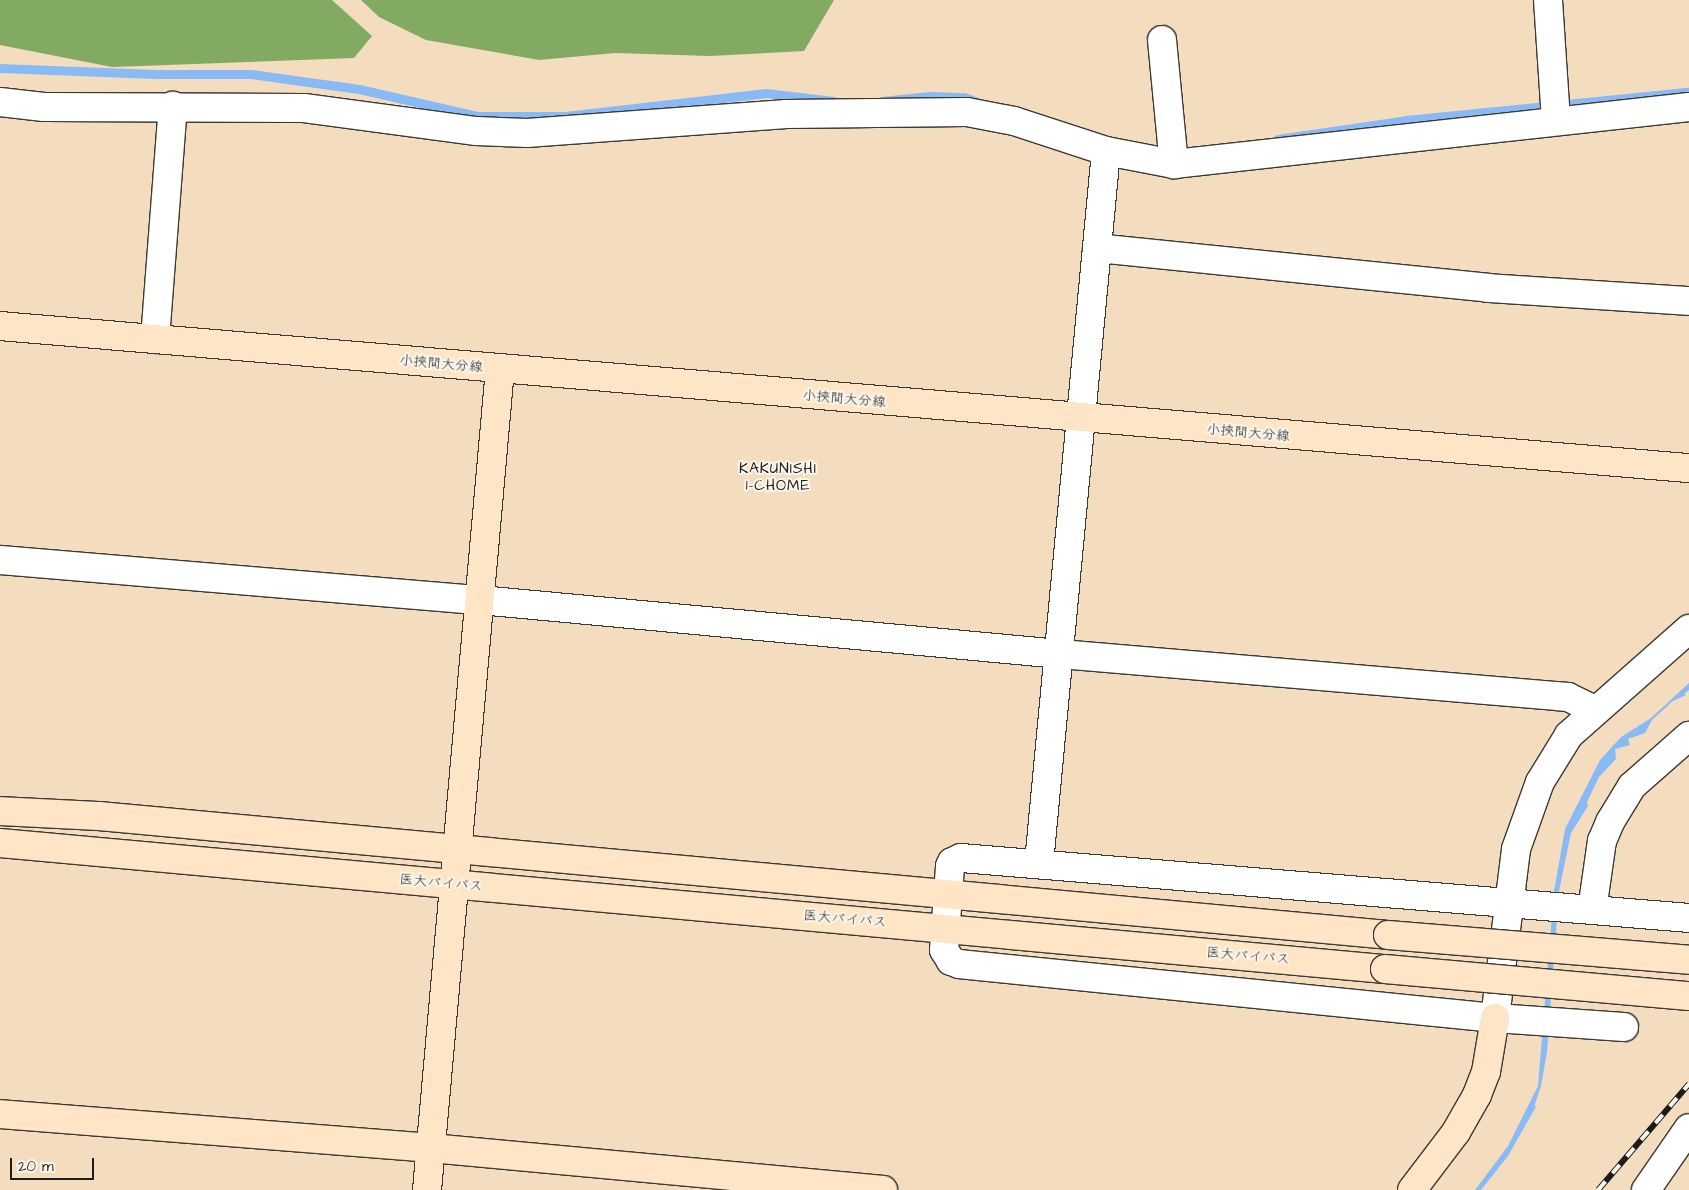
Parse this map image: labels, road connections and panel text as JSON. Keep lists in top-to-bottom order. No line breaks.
{"streets":{"main road":["小挾間大分線","医大バイパス"]},"districts":["KAKUNISHI 1-CHOME"],"scale_bar":"20 m"}
